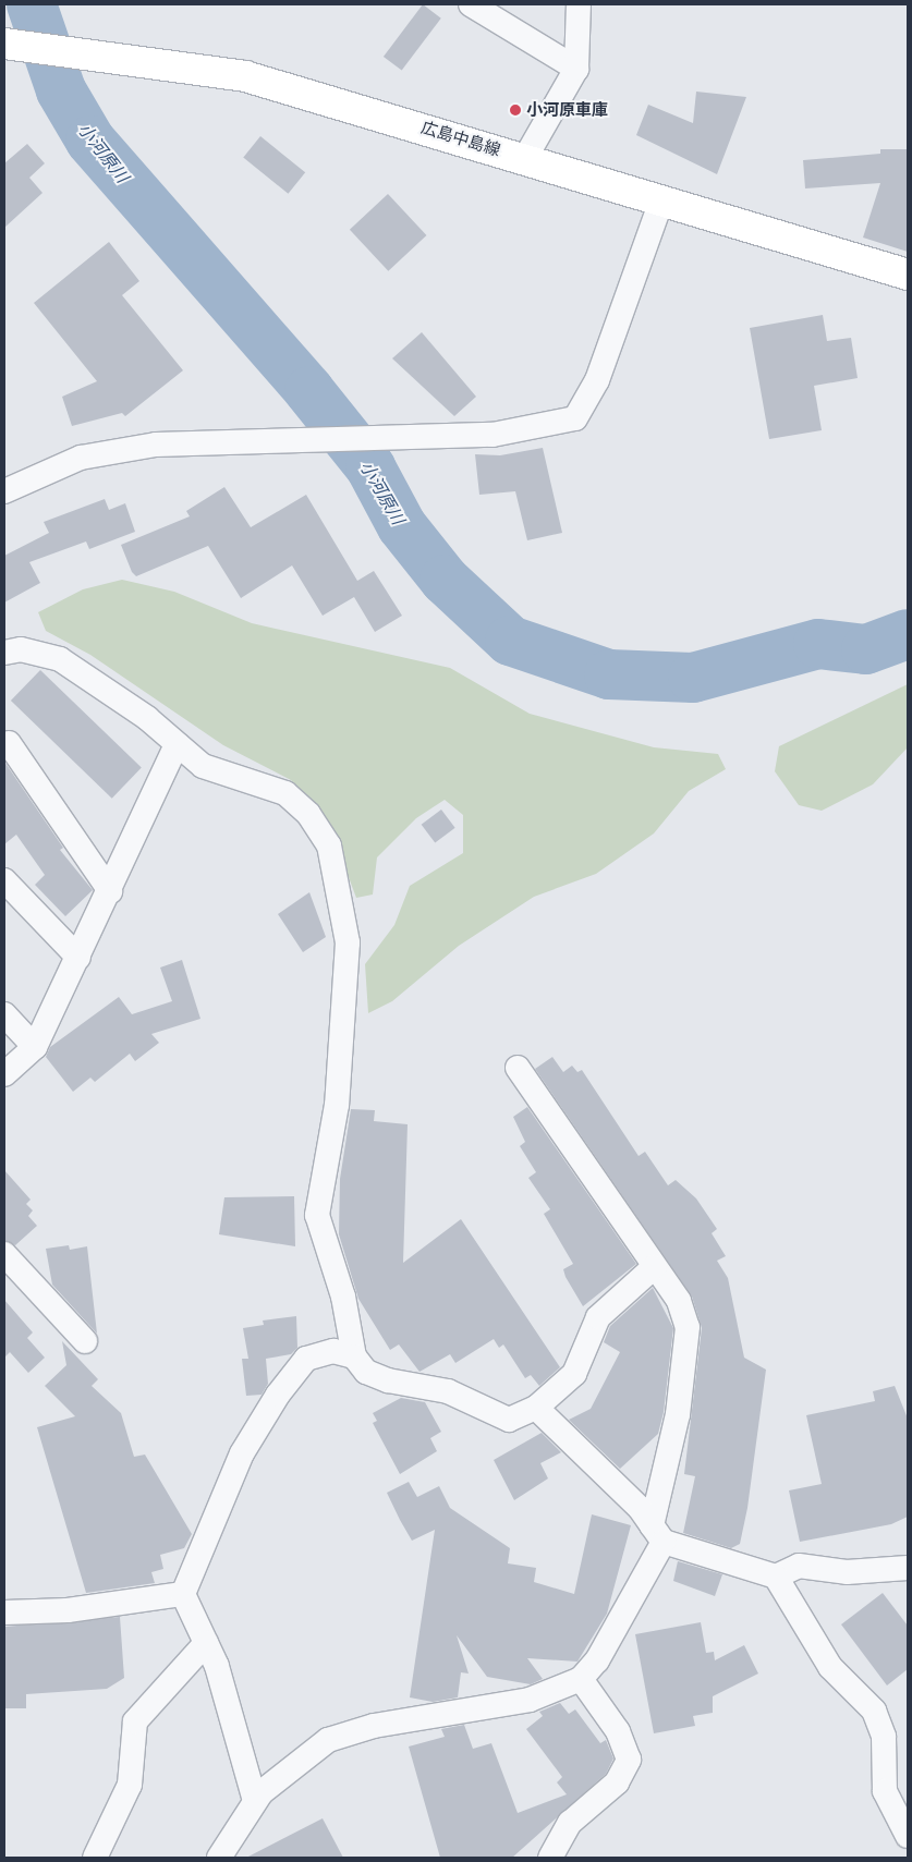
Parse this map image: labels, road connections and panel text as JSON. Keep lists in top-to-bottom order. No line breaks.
{"streets":{"main road":["広島中島線"]},"water":["小河原川"],"places":["小河原車庫"]}
